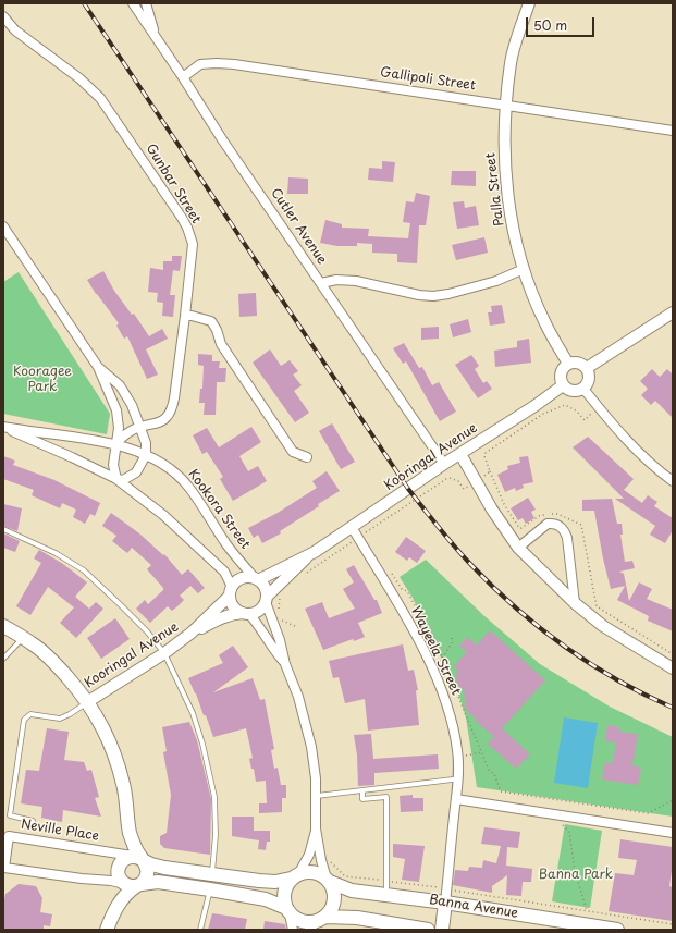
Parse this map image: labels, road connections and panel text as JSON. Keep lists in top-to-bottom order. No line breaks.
{"streets":{"main road":["Banna Avenue"],"street":["Gallipoli Street","Gunbar Street","Palla Street","Cutler Avenue","Kooringal Avenue","Kookora Street","Wayeela Street","Neville Place"]},"crossings":[["Gallipoli Street","Palla Street"],["Gallipoli Street","Cutler Avenue"],["Gunbar Street","Kookora Street"],["Palla Street","Kooringal Avenue"],["Cutler Avenue","Kooringal Avenue"],["Kooringal Avenue","Kookora Street"],["Kooringal Avenue","Wayeela Street"],["Wayeela Street","Banna Avenue"]],"parks":["Kooragee Park","Banna Park"],"scale_bar":"50 m"}
